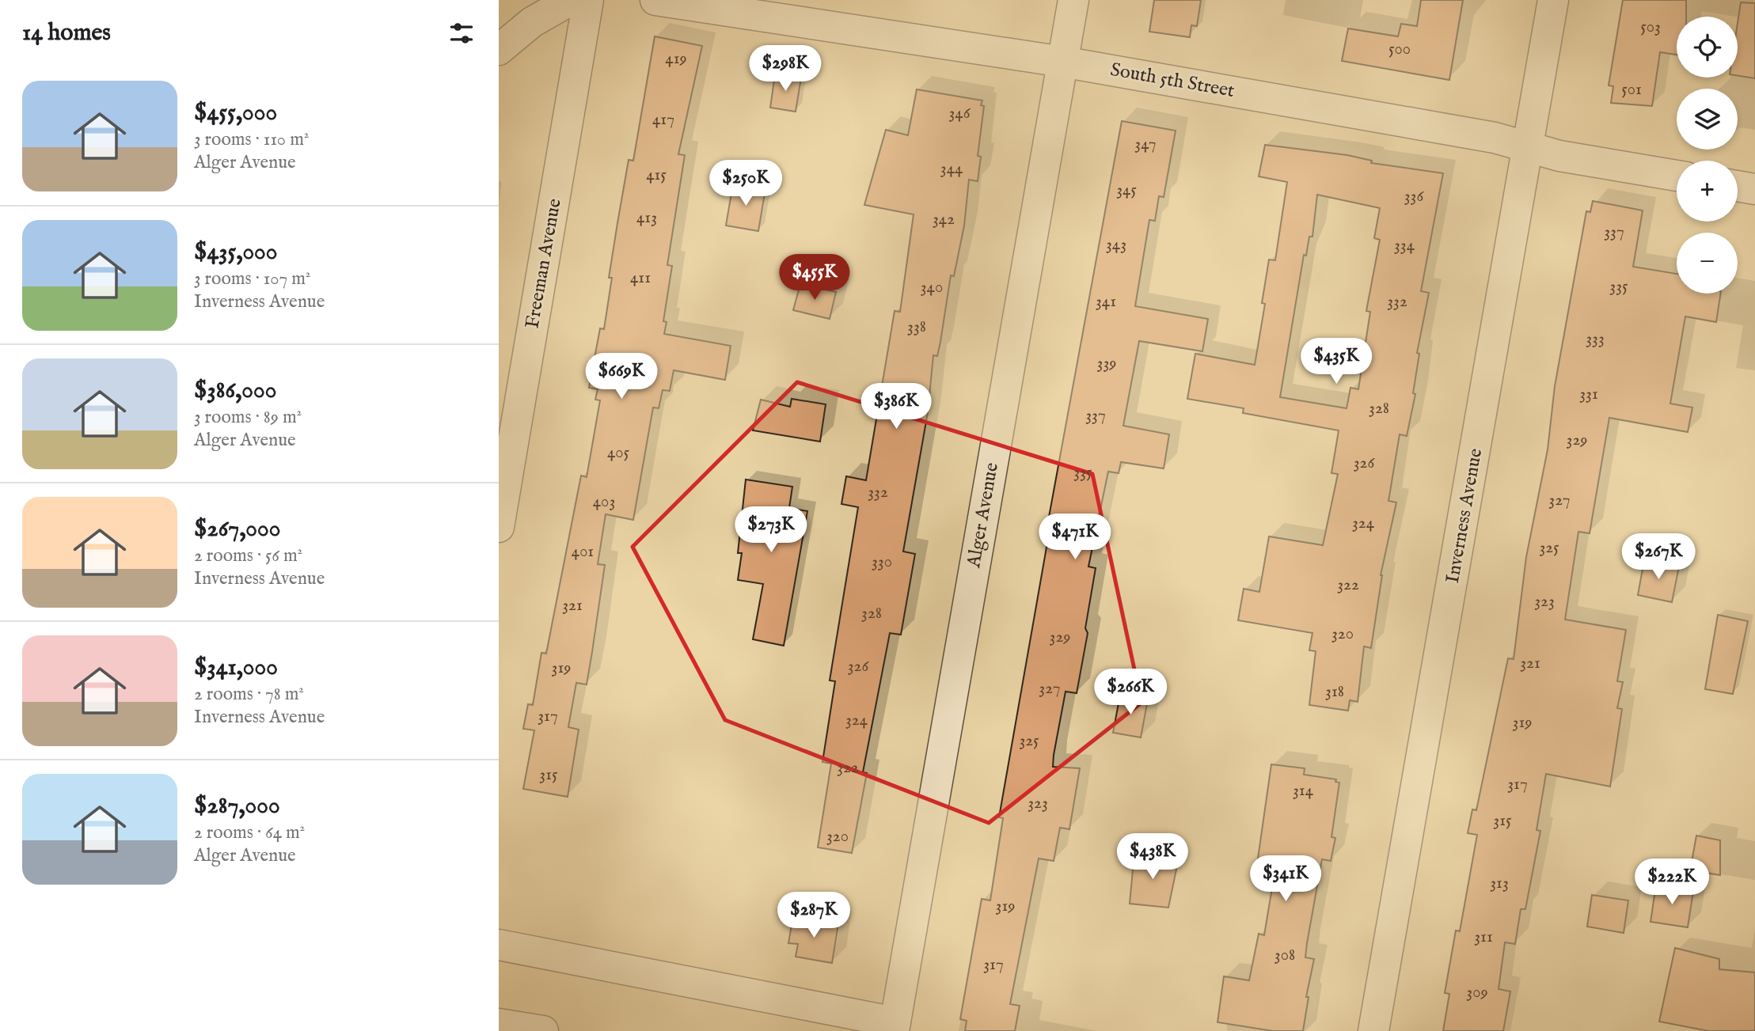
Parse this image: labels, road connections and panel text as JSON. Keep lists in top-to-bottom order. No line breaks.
{"streets":{"street":["South 5th Street","Freeman Avenue","Alger Avenue","Inverness Avenue"]},"crossings":[["South 5th Street","Alger Avenue"],["South 5th Street","Inverness Avenue"]],"house_numbers":["503","500","419","501","346","417","347","344","415","345","336","413","342","337","343","334","411","335","340","341","332","338","333","339","331","328","337","329","405","326","335","332","327","403","324","325","401","330","322","323","321","328","320","329","321","326","319","327","318","317","324","319","325","322","315","317","314","323","315","320","313","319","311","308","317","309"],"page":{"heading":"14 homes","map_buttons":["+","−"],"price":["$298K","$250K","$455K","$435K","$669K","$386K","$273K","$471K","$267K","$266K","$438K","$341K","$222K","$287K"],"list":[{"name":"$455,000","note":"3 rooms · 110 m² · Alger Avenue"},{"name":"$435,000","note":"3 rooms · 107 m² · Inverness Avenue"},{"name":"$386,000","note":"3 rooms · 89 m² · Alger Avenue"},{"name":"$267,000","note":"2 rooms · 56 m² · Inverness Avenue"},{"name":"$341,000","note":"2 rooms · 78 m² · Inverness Avenue"},{"name":"$287,000","note":"2 rooms · 64 m² · Alger Avenue"}]}}
